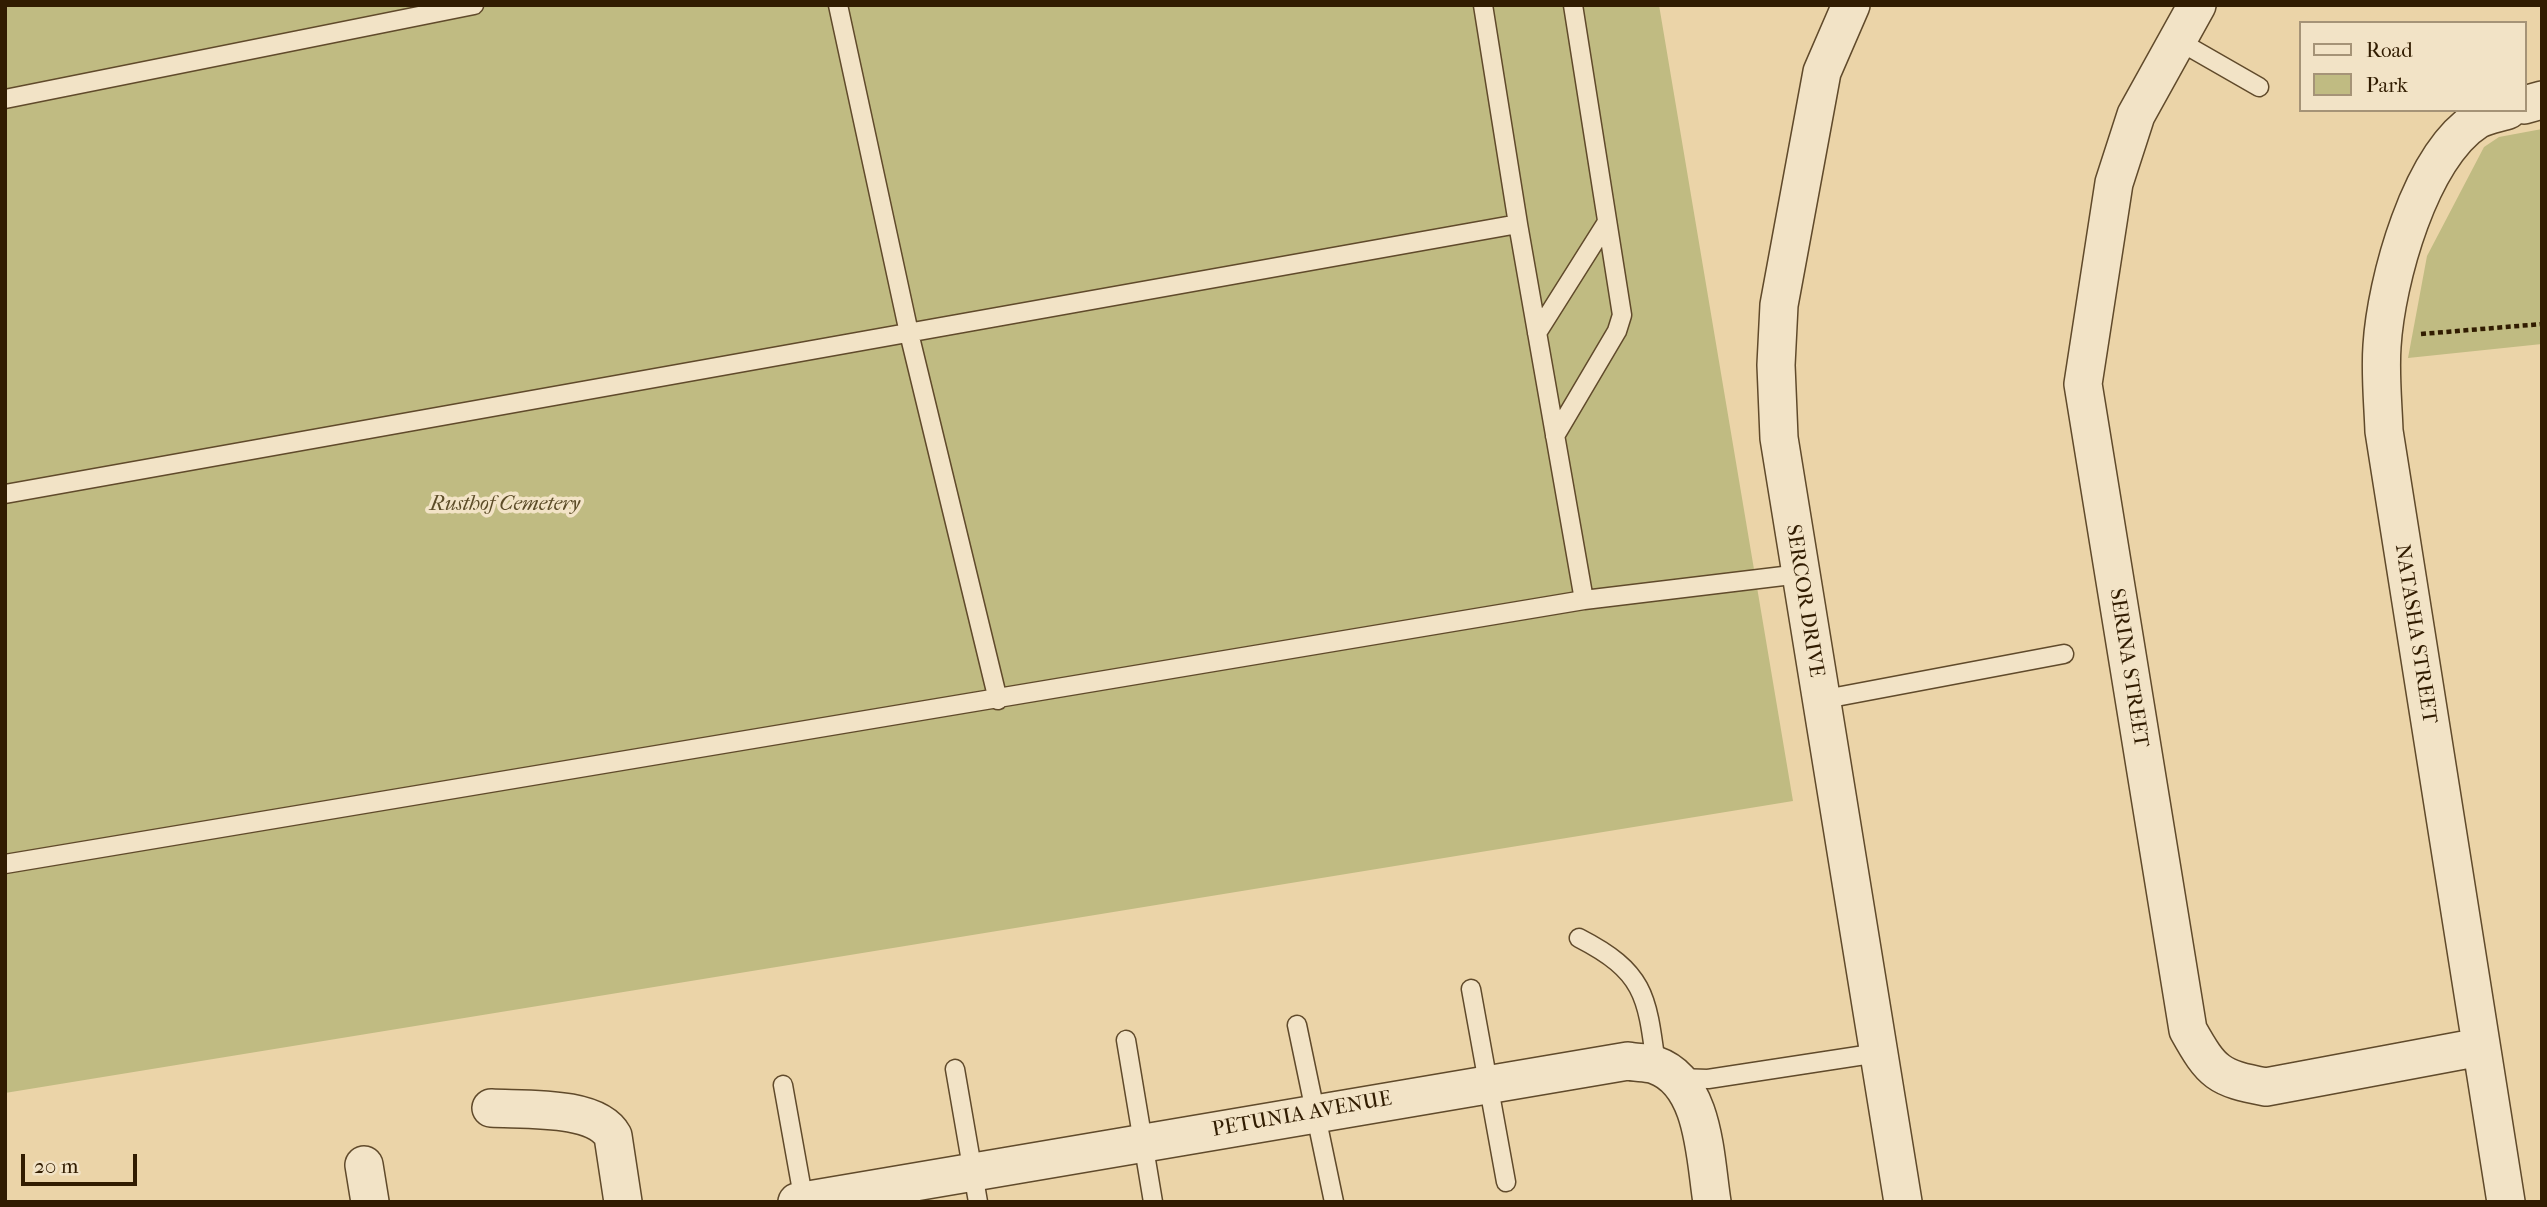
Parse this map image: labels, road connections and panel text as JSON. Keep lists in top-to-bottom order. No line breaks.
{"streets":{"street":["SERCOR DRIVE","NATASHA STREET","SERINA STREET","PETUNIA AVENUE"]},"crossings":[["NATASHA STREET","SERINA STREET"]],"parks":["Rusthof Cemetery"],"legend":["Road","Park"],"scale_bar":"20 m"}
